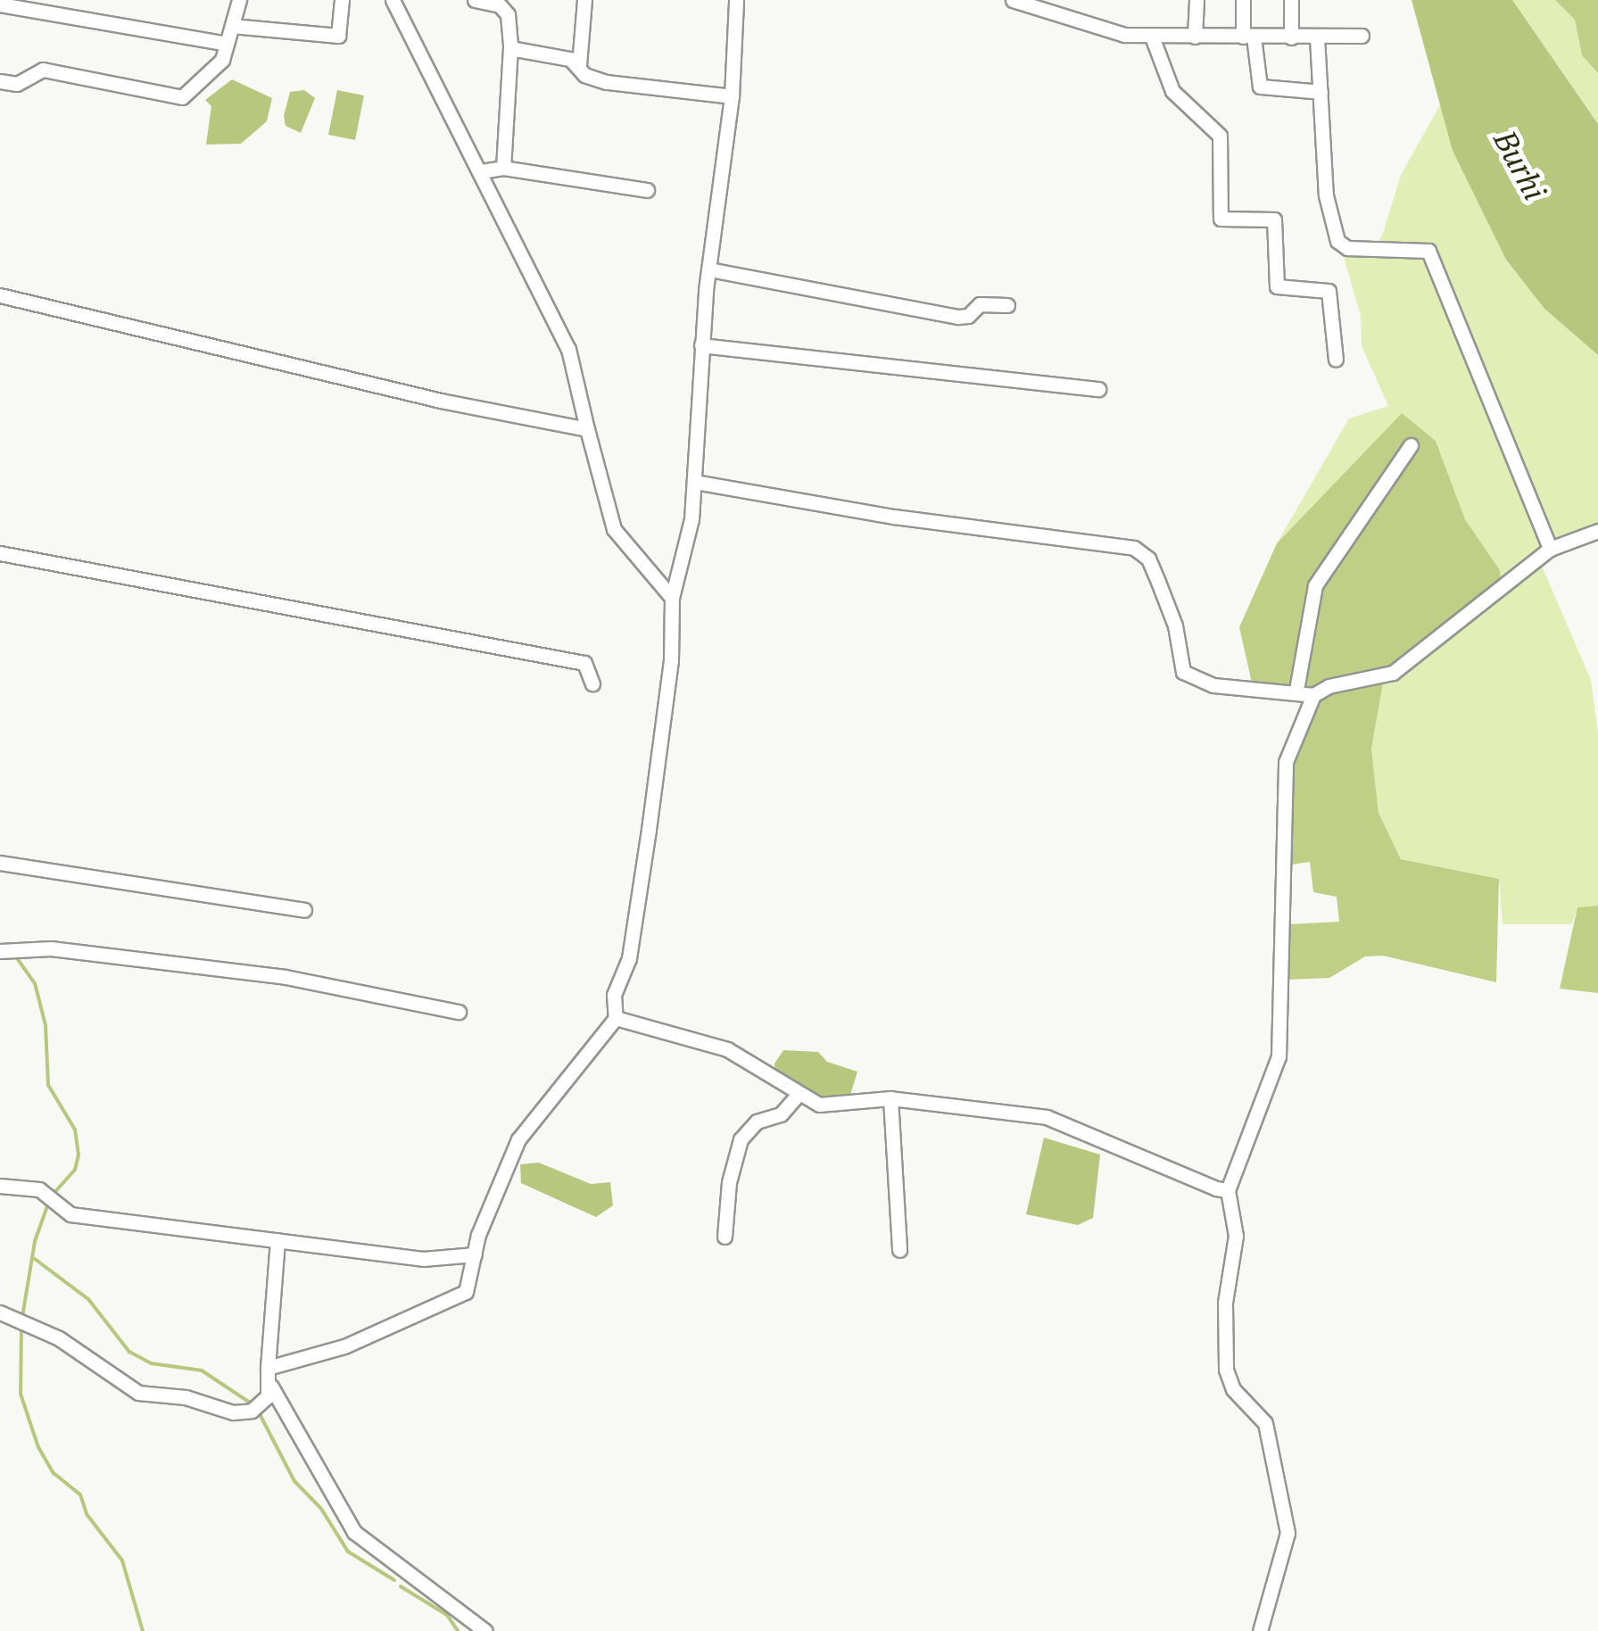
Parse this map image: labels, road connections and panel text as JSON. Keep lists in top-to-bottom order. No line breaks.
{"water":["Burhi"]}
